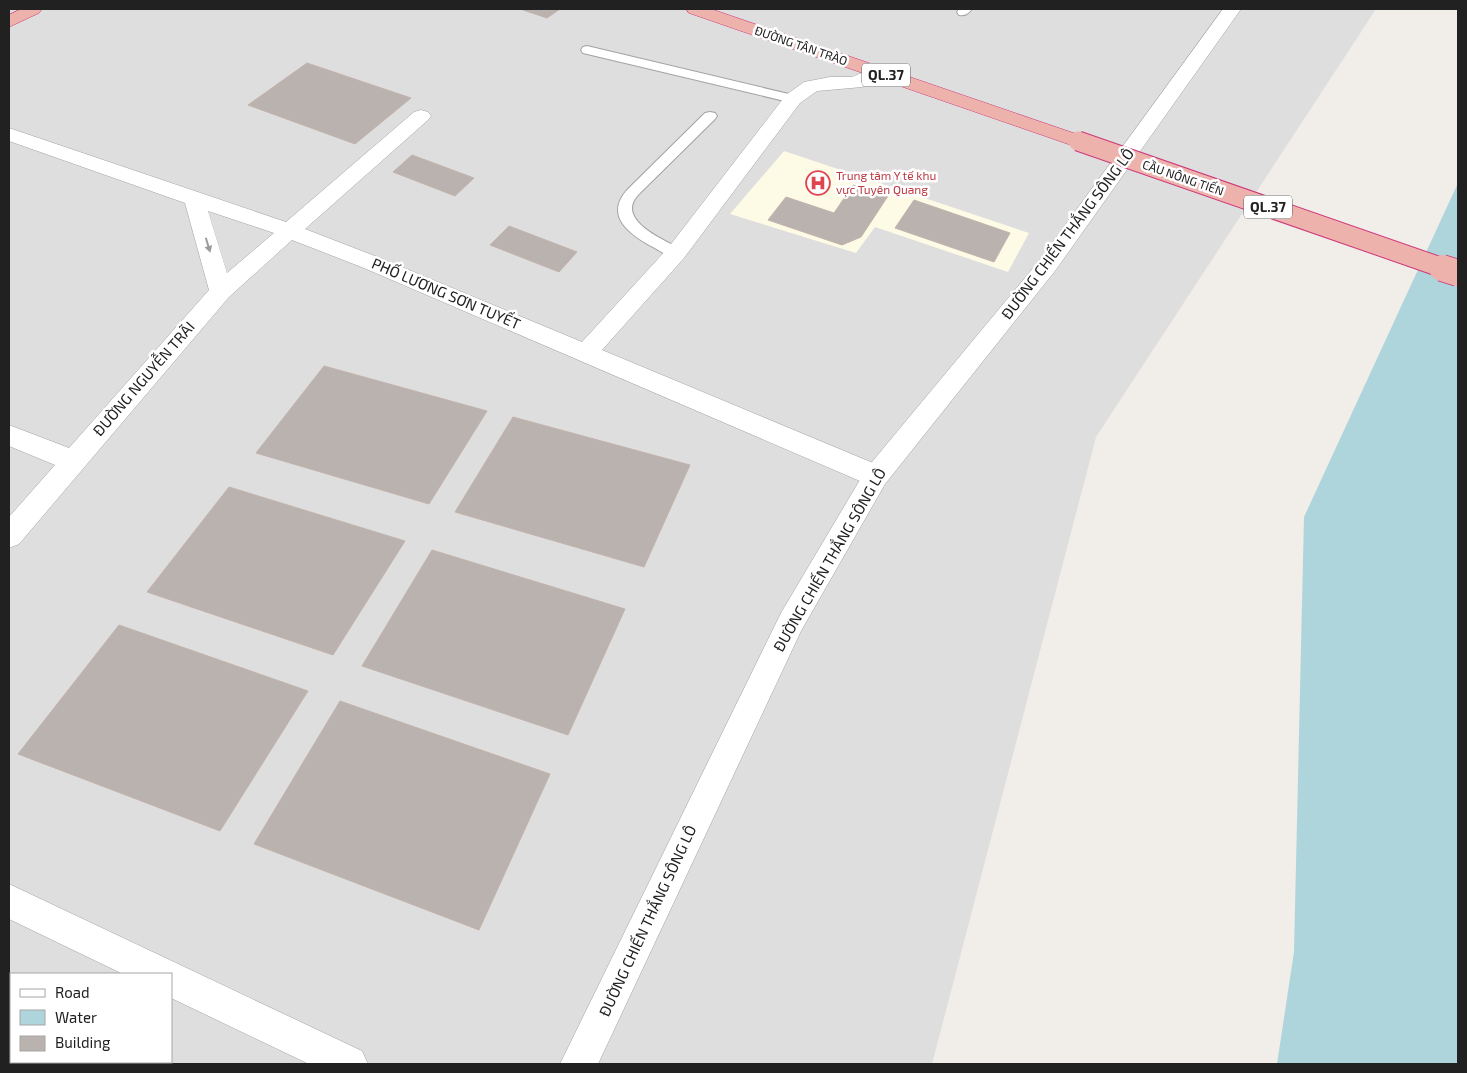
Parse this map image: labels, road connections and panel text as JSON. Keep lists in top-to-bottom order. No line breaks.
{"streets":{"highway":["ĐƯỜNG TÂN TRÀO","QL.37","CẦU NÔNG TIẾN"],"street":["ĐƯỜNG CHIẾN THẮNG SÔNG LÔ","PHỐ LƯƠNG SƠN TUYẾT","ĐƯỜNG NGUYỄN TRÃI"]},"crossings":[["ĐƯỜNG TÂN TRÀO","CẦU NÔNG TIẾN"],["ĐƯỜNG CHIẾN THẮNG SÔNG LÔ","PHỐ LƯƠNG SƠN TUYẾT"],["PHỐ LƯƠNG SƠN TUYẾT","ĐƯỜNG NGUYỄN TRÃI"]],"places":{"hospital":["Trung tâm Y tế khu vực Tuyên Quang"]},"legend":["Road","Water","Building"]}
